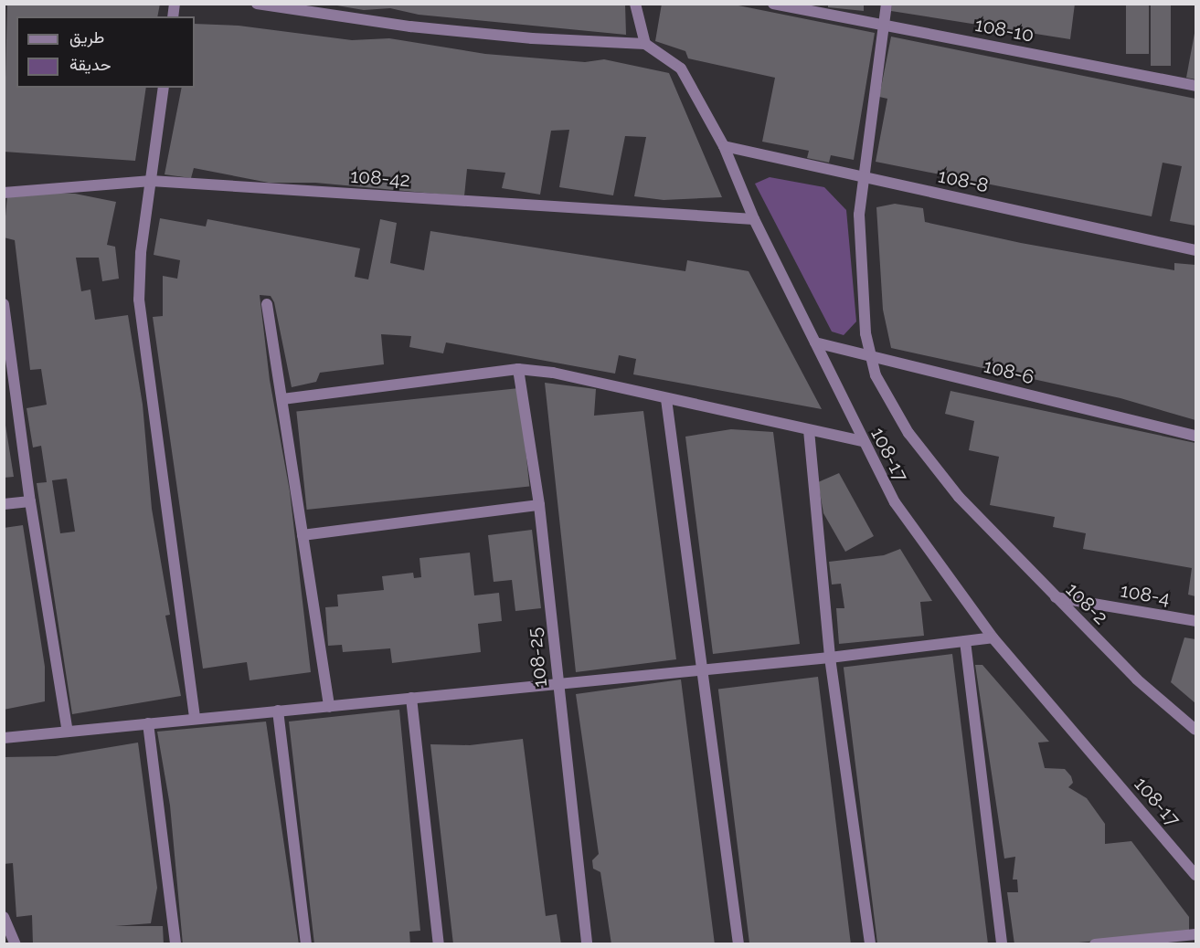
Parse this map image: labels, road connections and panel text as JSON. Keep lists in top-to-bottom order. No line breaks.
{"streets":{"street":["108-10","108-42","108-8","108-6","108-17","108-4","108-2","108-25"]},"crossings":[["108-10","108-2"],["108-42","108-17"],["108-8","108-17"],["108-8","108-2"],["108-6","108-17"],["108-6","108-2"],["108-4","108-2"]],"legend":["طريق","حديقة"]}
